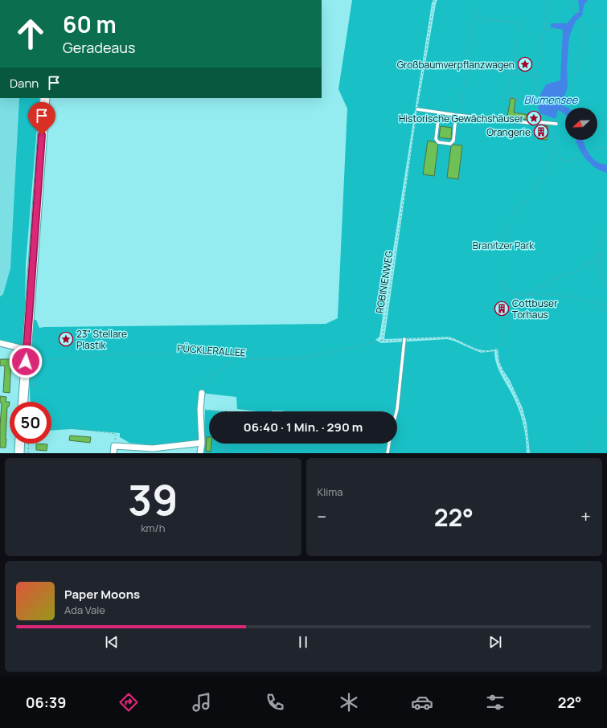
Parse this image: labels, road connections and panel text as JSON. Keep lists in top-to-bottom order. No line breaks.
{"streets":{"path":["ROBINIENWEG","PÜCKLERALLEE"]},"crossings":[["ROBINIENWEG","PÜCKLERALLEE"]],"water":["Blumensee"],"parks":["Branitzer Park"],"places":{"place":["Großbaumverpflanzwagen","Historische Gewächshäuser","23\" Stellare Plastik"],"building":["Orangerie","Cottbuser Torhaus"]},"north":"left","page":{"turn":["60 m","Geradeaus"],"then":"Dann","limit":"50","trip":"06:40 · 1 Min. · 290 m","tile":[["39","km/h"],"Klima"],"heat":["−","22°","+"],"song":["Paper Moons","Ada Vale"],"tabs":["06:39","22°"]}}
